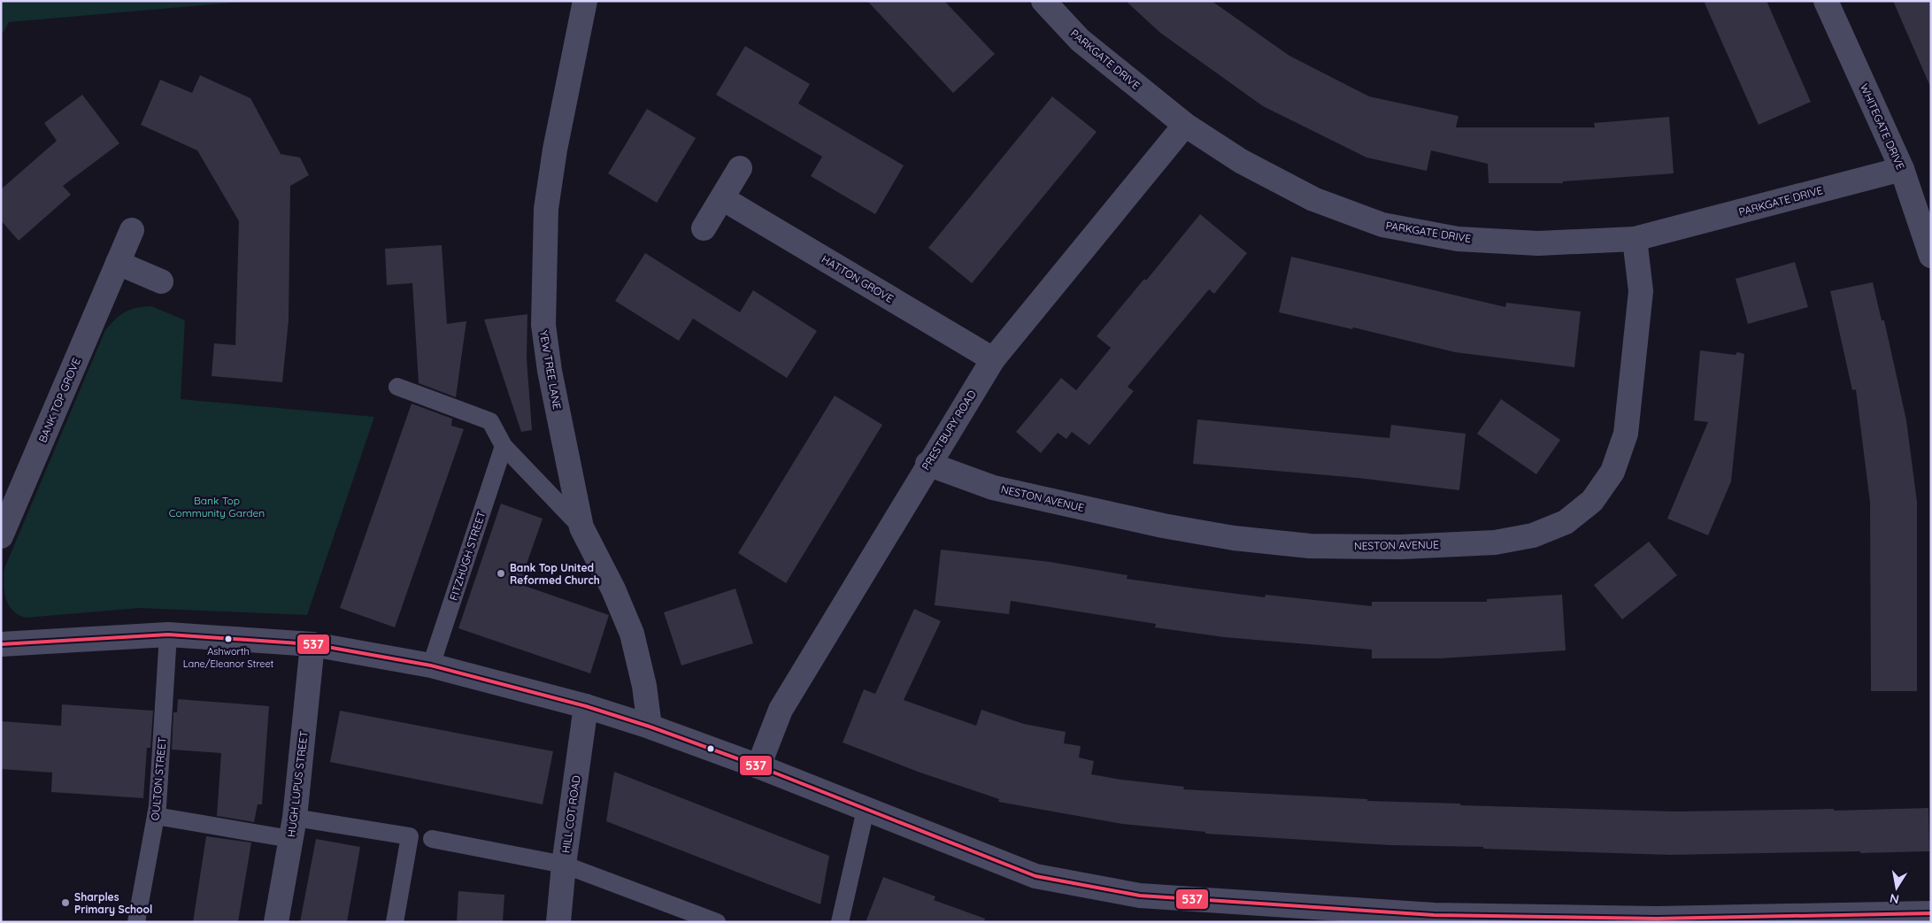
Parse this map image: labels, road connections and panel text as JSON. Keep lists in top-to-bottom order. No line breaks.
{"streets":{"street":["PARKGATE DRIVE","WHITEGATE DRIVE","HATTON GROVE","YEW TREE LANE","BANK TOP GROVE","PRESTBURY ROAD","NESTON AVENUE","HUGH LUPUS STREET","HILL COT ROAD"],"lane":["FITZHUGH STREET","OULTON STREET"]},"crossings":[["PARKGATE DRIVE","WHITEGATE DRIVE"],["PARKGATE DRIVE","PRESTBURY ROAD"],["PARKGATE DRIVE","NESTON AVENUE"],["HATTON GROVE","PRESTBURY ROAD"],["PRESTBURY ROAD","NESTON AVENUE"]],"parks":["Bank Top Community Garden"],"places":["Bank Top United Reformed Church","Ashworth Lane/Eleanor Street","Sharples Primary School"],"lines":["transit line 537"],"north":"bottom"}
